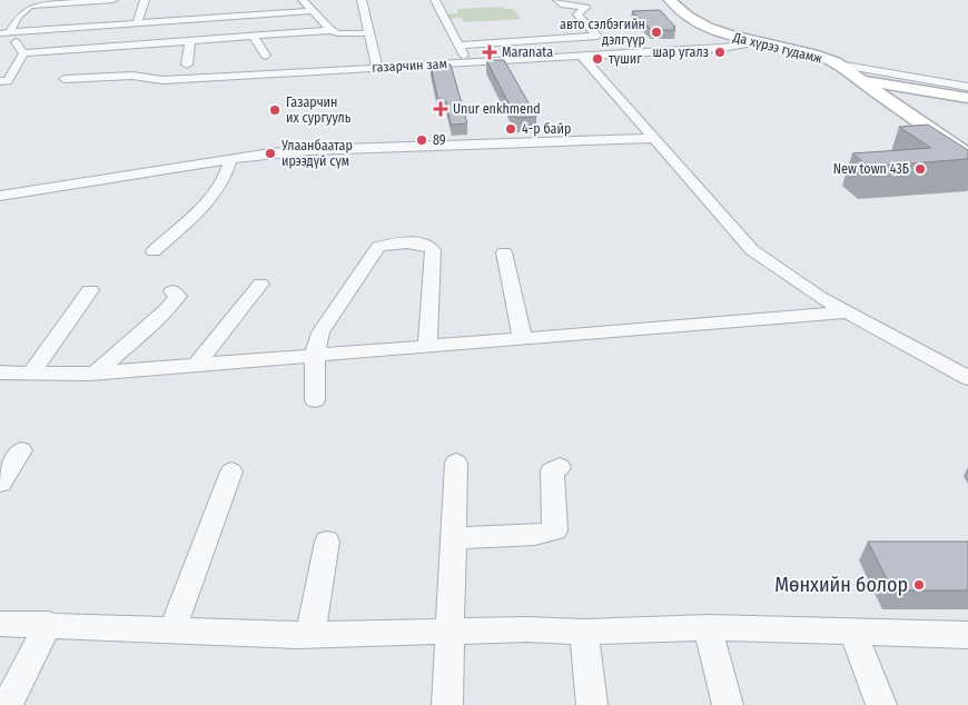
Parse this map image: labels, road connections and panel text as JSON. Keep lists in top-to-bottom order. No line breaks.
{"streets":{"main road":["Да хүрээ гудамж"],"street":["газарчин зам"]},"crossings":[["Да хүрээ гудамж","газарчин зам"]],"places":{"other":["авто сэлбэгийн дэлгүүр","шар угалз","түшиг","Газарчин их сургууль","4-р байр","89","Улаанбаатар ирээдүй сүм","New town 43Б","Мөнхийн болор"],"health":["Maranata","Unur enkhmend"]}}
